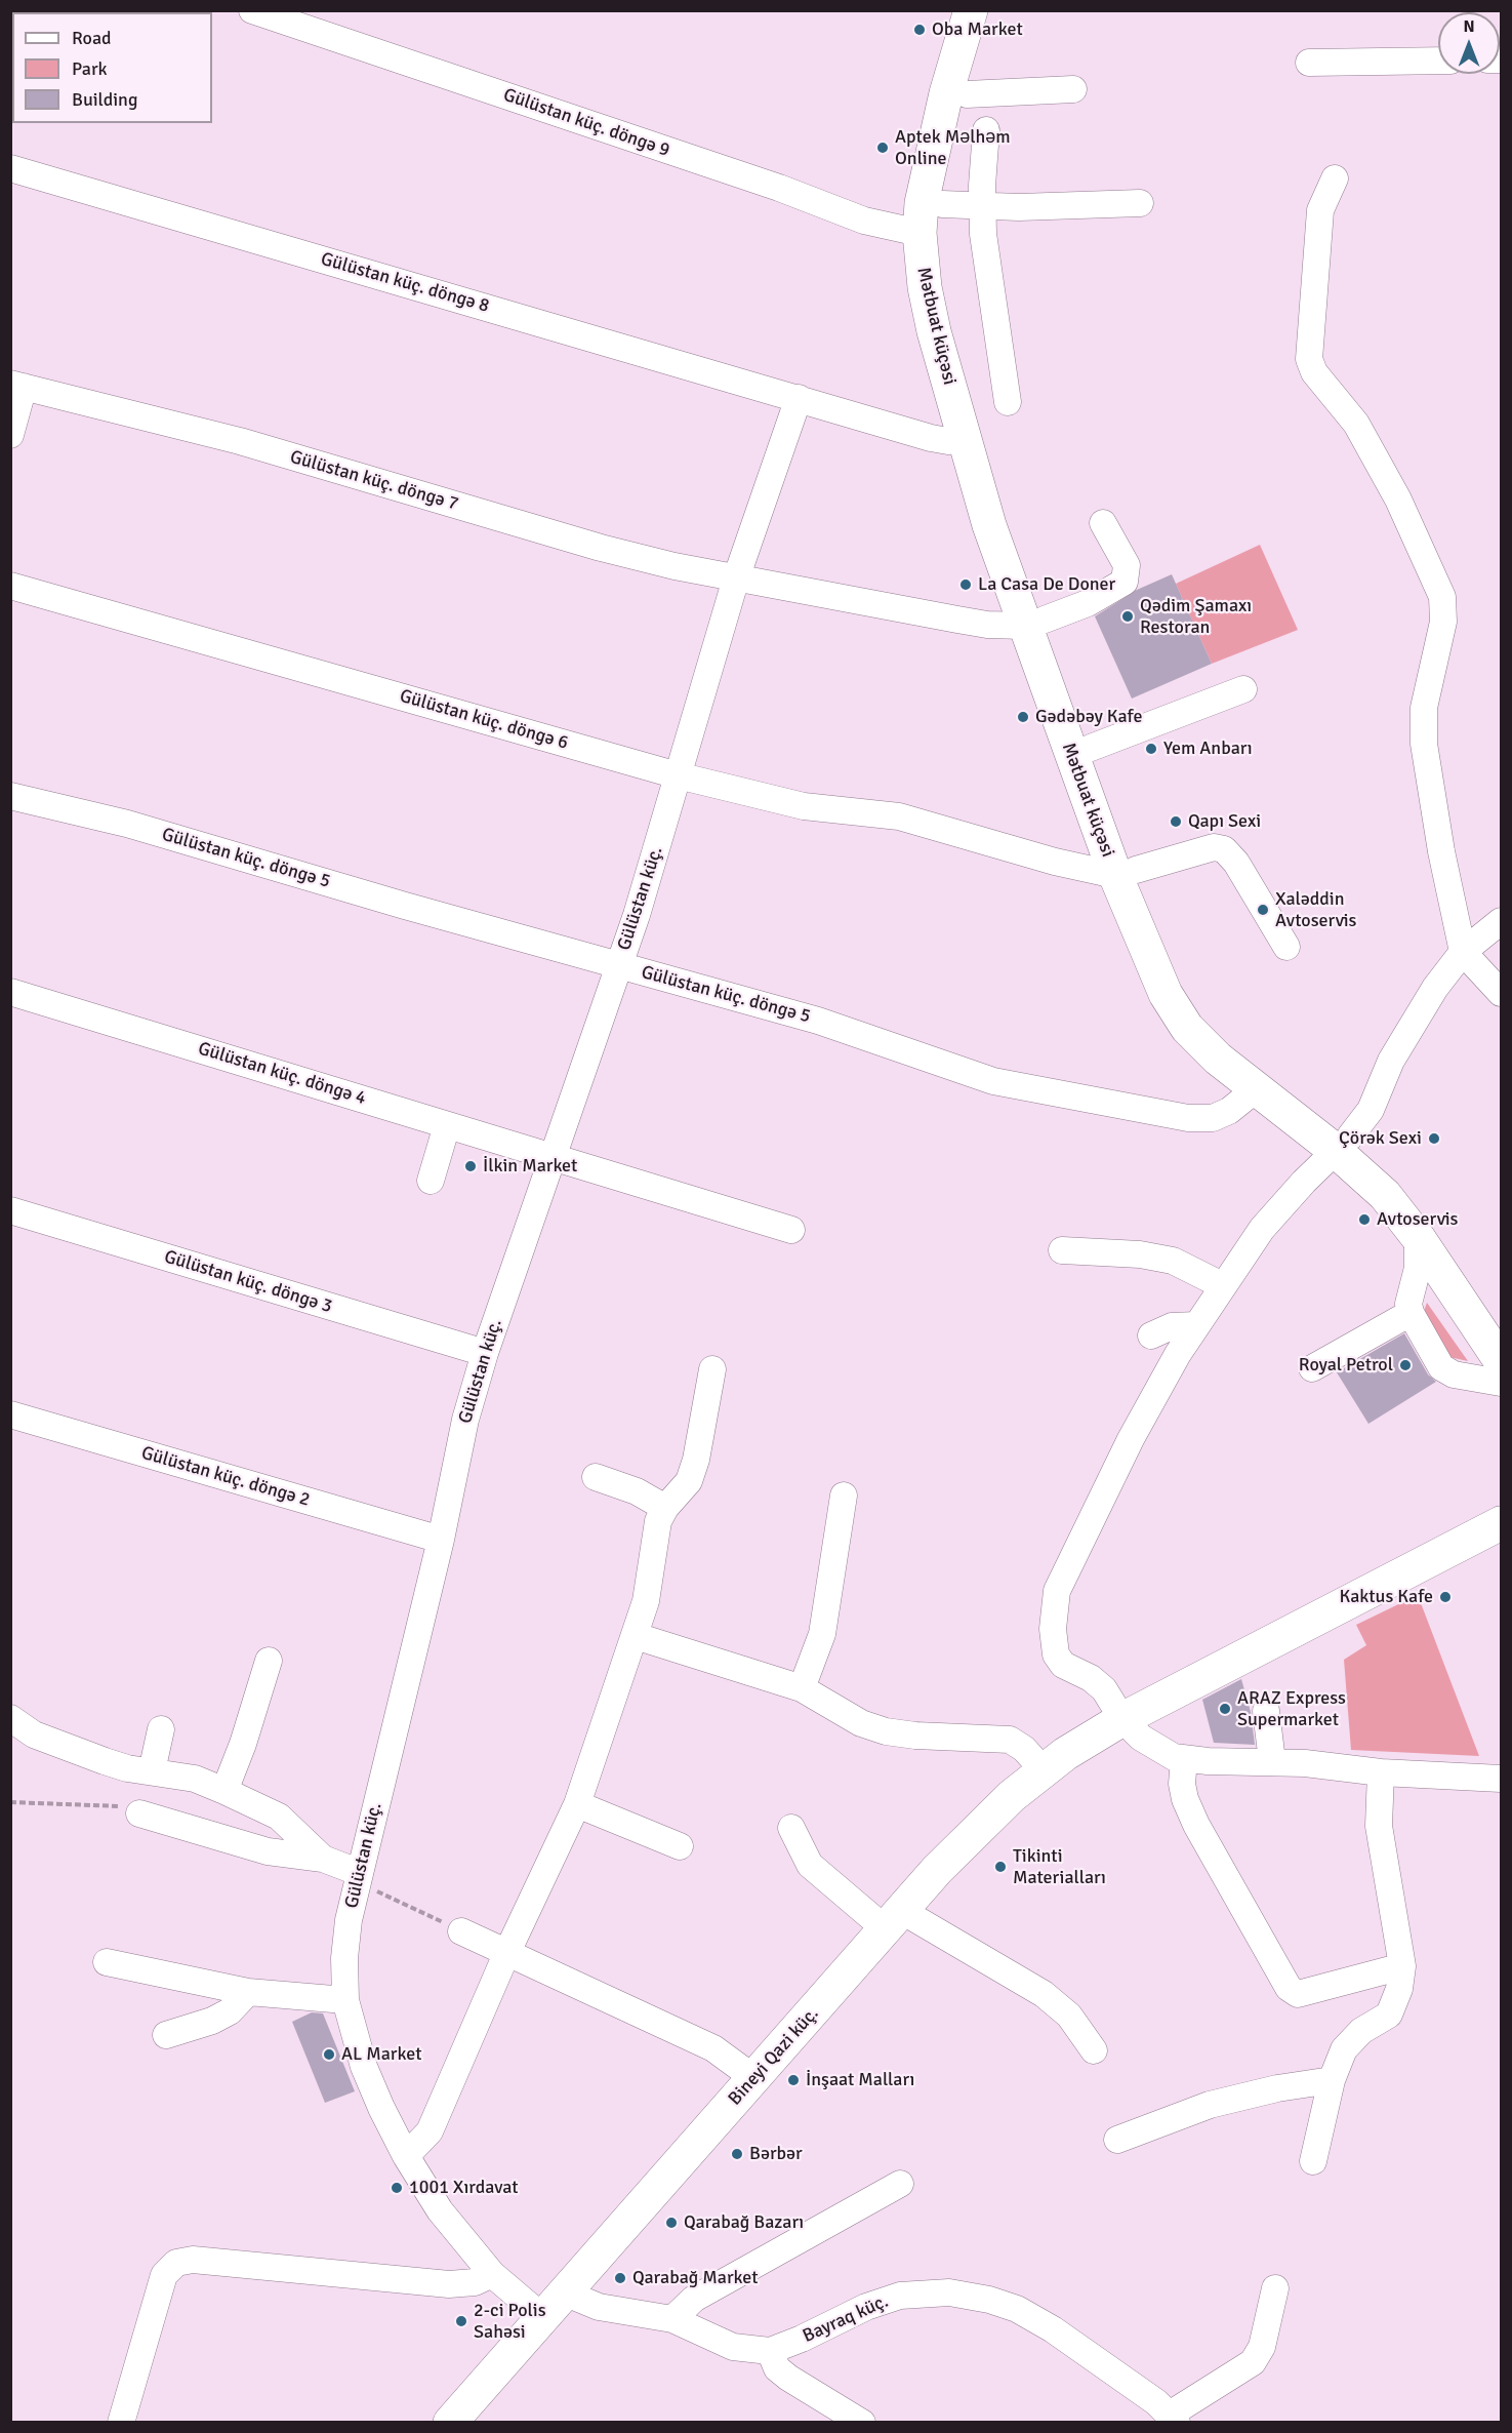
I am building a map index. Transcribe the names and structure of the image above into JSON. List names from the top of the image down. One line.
{"streets":{"main road":["Mətbuat küçəsi","Bineyi Qazi küç."],"street":["Gülüstan küç. döngə 9","Gülüstan küç. döngə 8","Gülüstan küç. döngə 7","Gülüstan küç. döngə 6","Gülüstan küç. döngə 5","Gülüstan küç.","Gülüstan küç. döngə 4","Gülüstan küç. döngə 3","Gülüstan küç. döngə 2","Bayraq küç."]},"crossings":[["Gülüstan küç. döngə 9","Mətbuat küçəsi"],["Gülüstan küç. döngə 8","Mətbuat küçəsi"],["Gülüstan küç. döngə 8","Gülüstan küç."],["Mətbuat küçəsi","Gülüstan küç. döngə 7"],["Mətbuat küçəsi","Gülüstan küç. döngə 6"],["Mətbuat küçəsi","Gülüstan küç. döngə 5"],["Gülüstan küç. döngə 7","Gülüstan küç."],["Gülüstan küç. döngə 6","Gülüstan küç."],["Gülüstan küç. döngə 5","Gülüstan küç."],["Gülüstan küç.","Gülüstan küç. döngə 4"],["Gülüstan küç.","Gülüstan küç. döngə 3"],["Gülüstan küç.","Gülüstan küç. döngə 2"],["Gülüstan küç.","Bineyi Qazi küç."]],"places":["Oba Market","Aptek Mәlhәm Online","La Casa De Doner","Qədim Şamaxı Restoran","Gədəbəy Kafe","Yem Anbarı","Qapı Sexi","Xaləddin Avtoservis","Çörək Sexi","İlkin Market","Avtoservis","Royal Petrol","Kaktus Kafe","ARAZ Express Supermarket","Tikinti Materialları","AL Market","İnşaat Malları","Bərbər","1001 Xırdavat","Qarabağ Bazarı","Qarabağ Market","2-ci Polis Sahəsi"],"legend":["Road","Park","Building"],"north":"top"}
